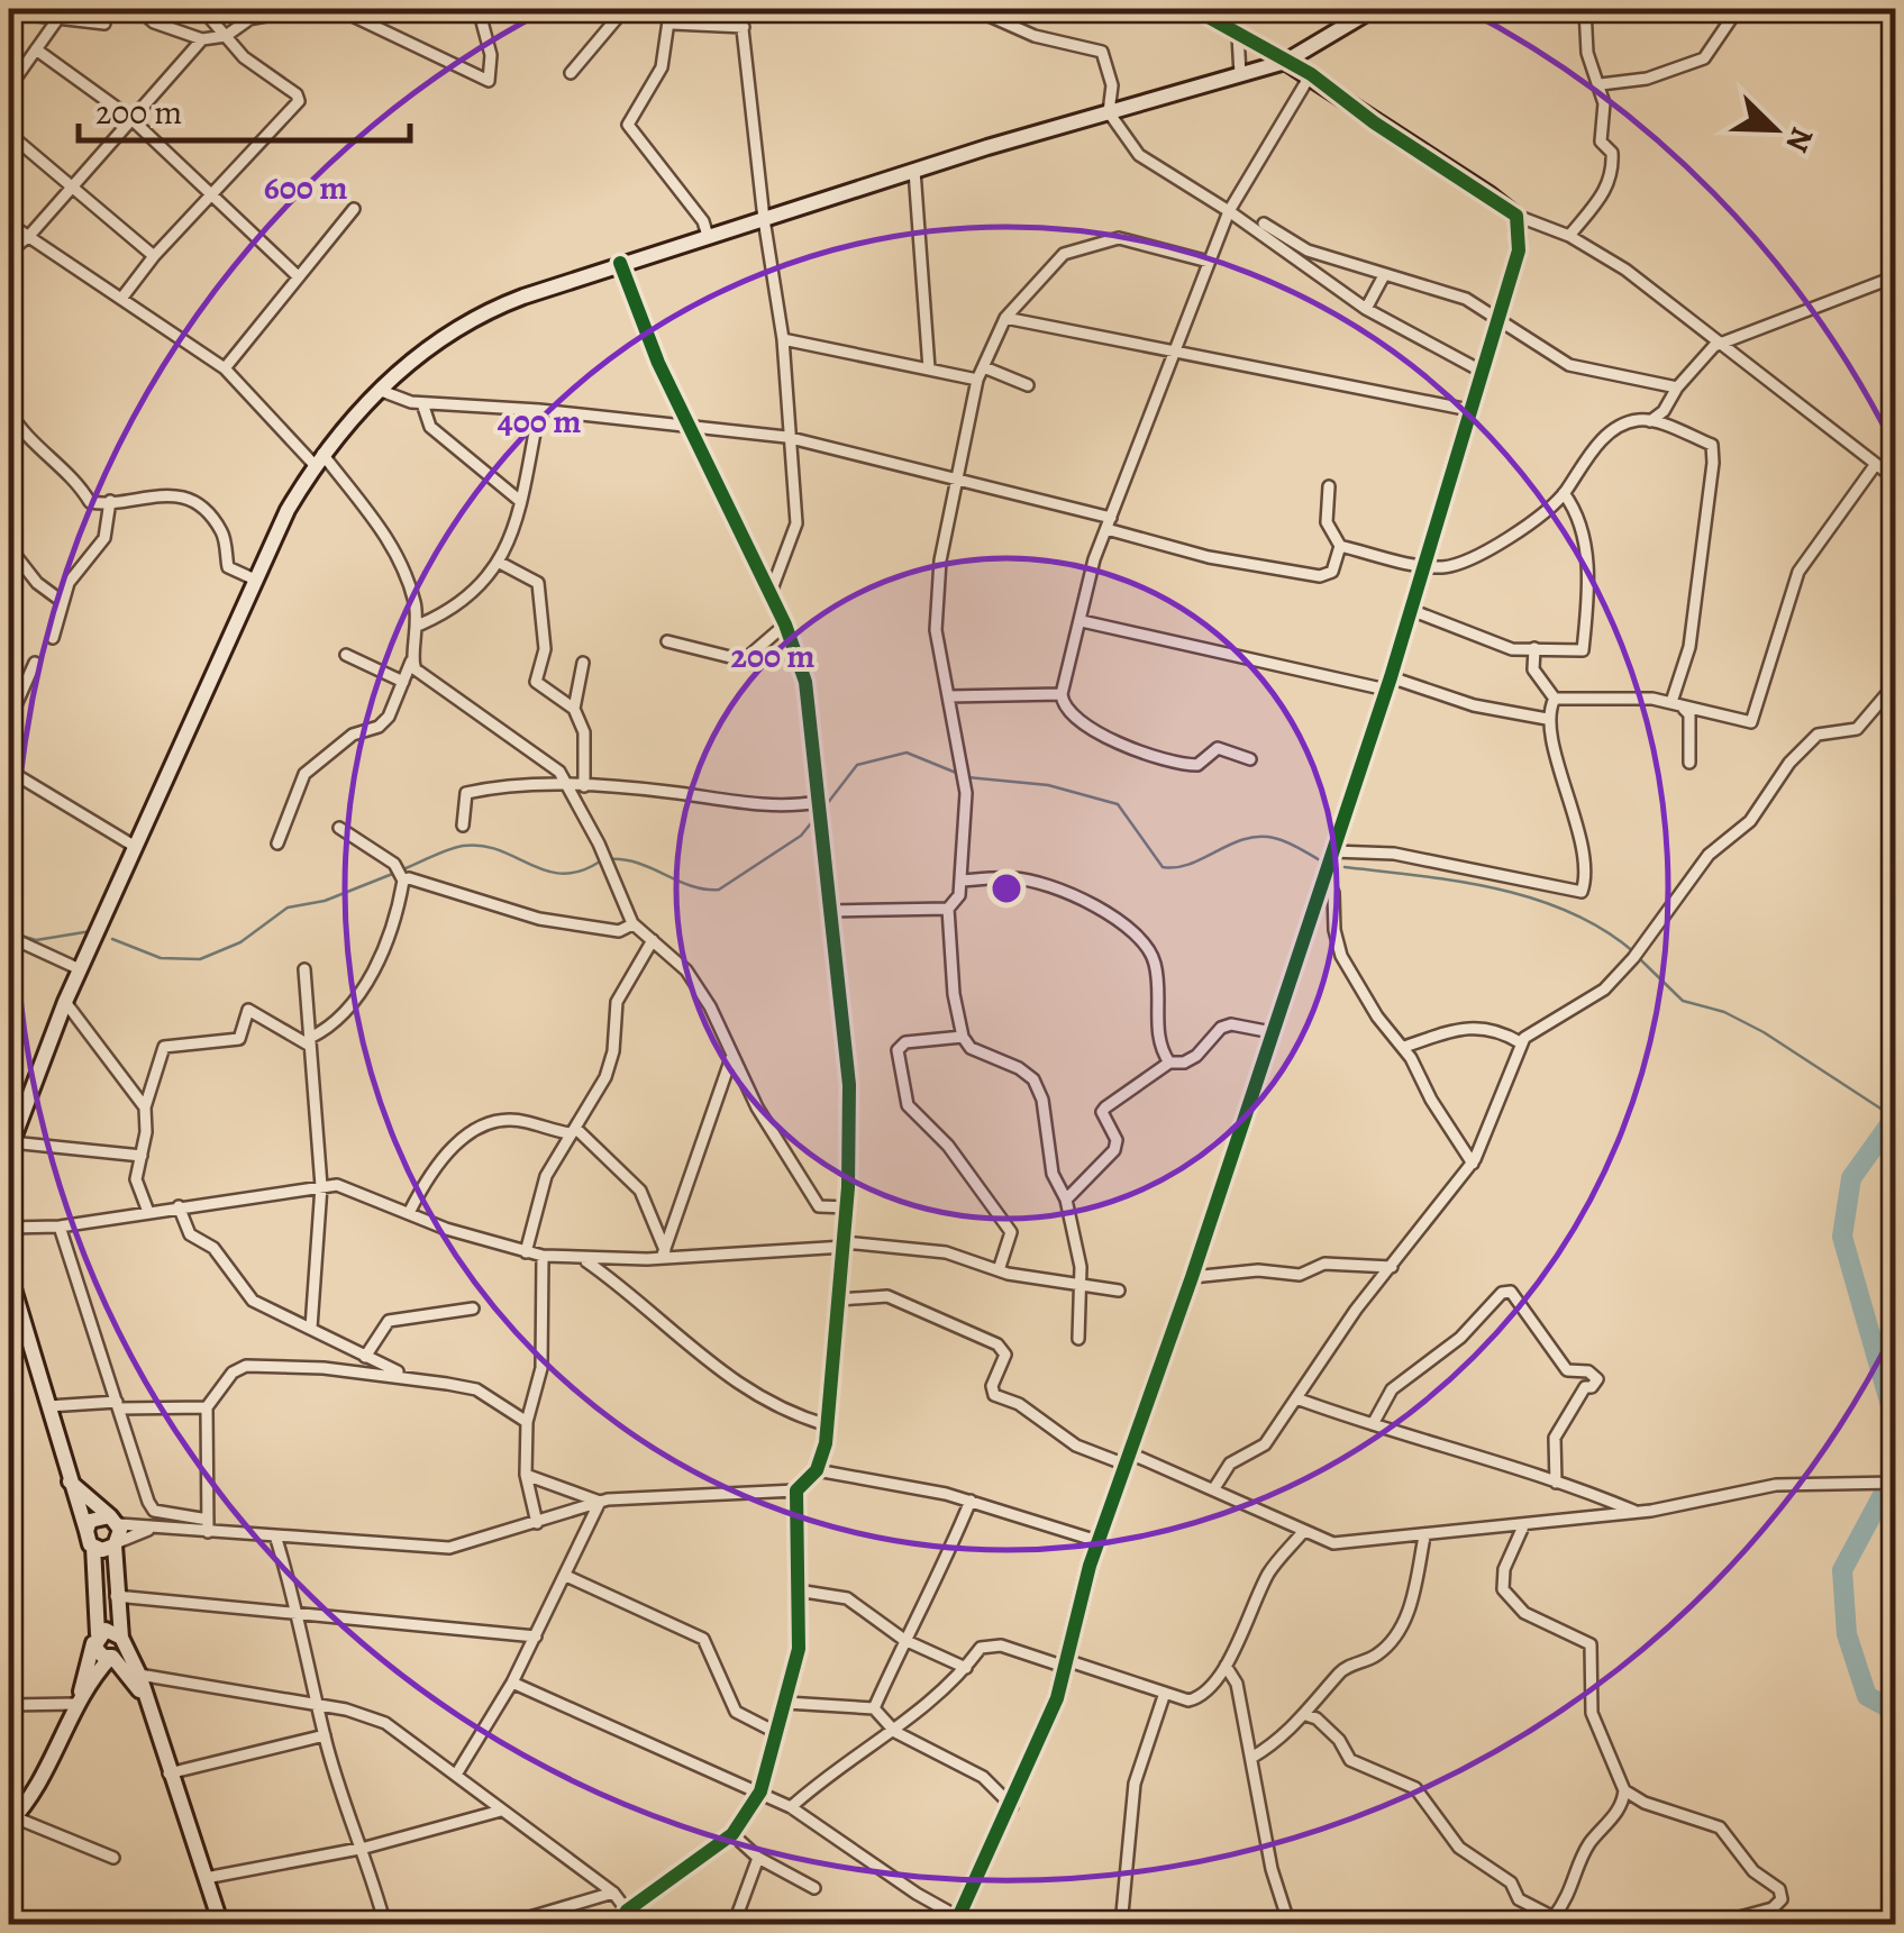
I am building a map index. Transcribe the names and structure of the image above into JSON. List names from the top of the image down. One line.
{"scale_bar":"200 m","north":"bottom right","rings":["600 m","400 m","200 m"]}
